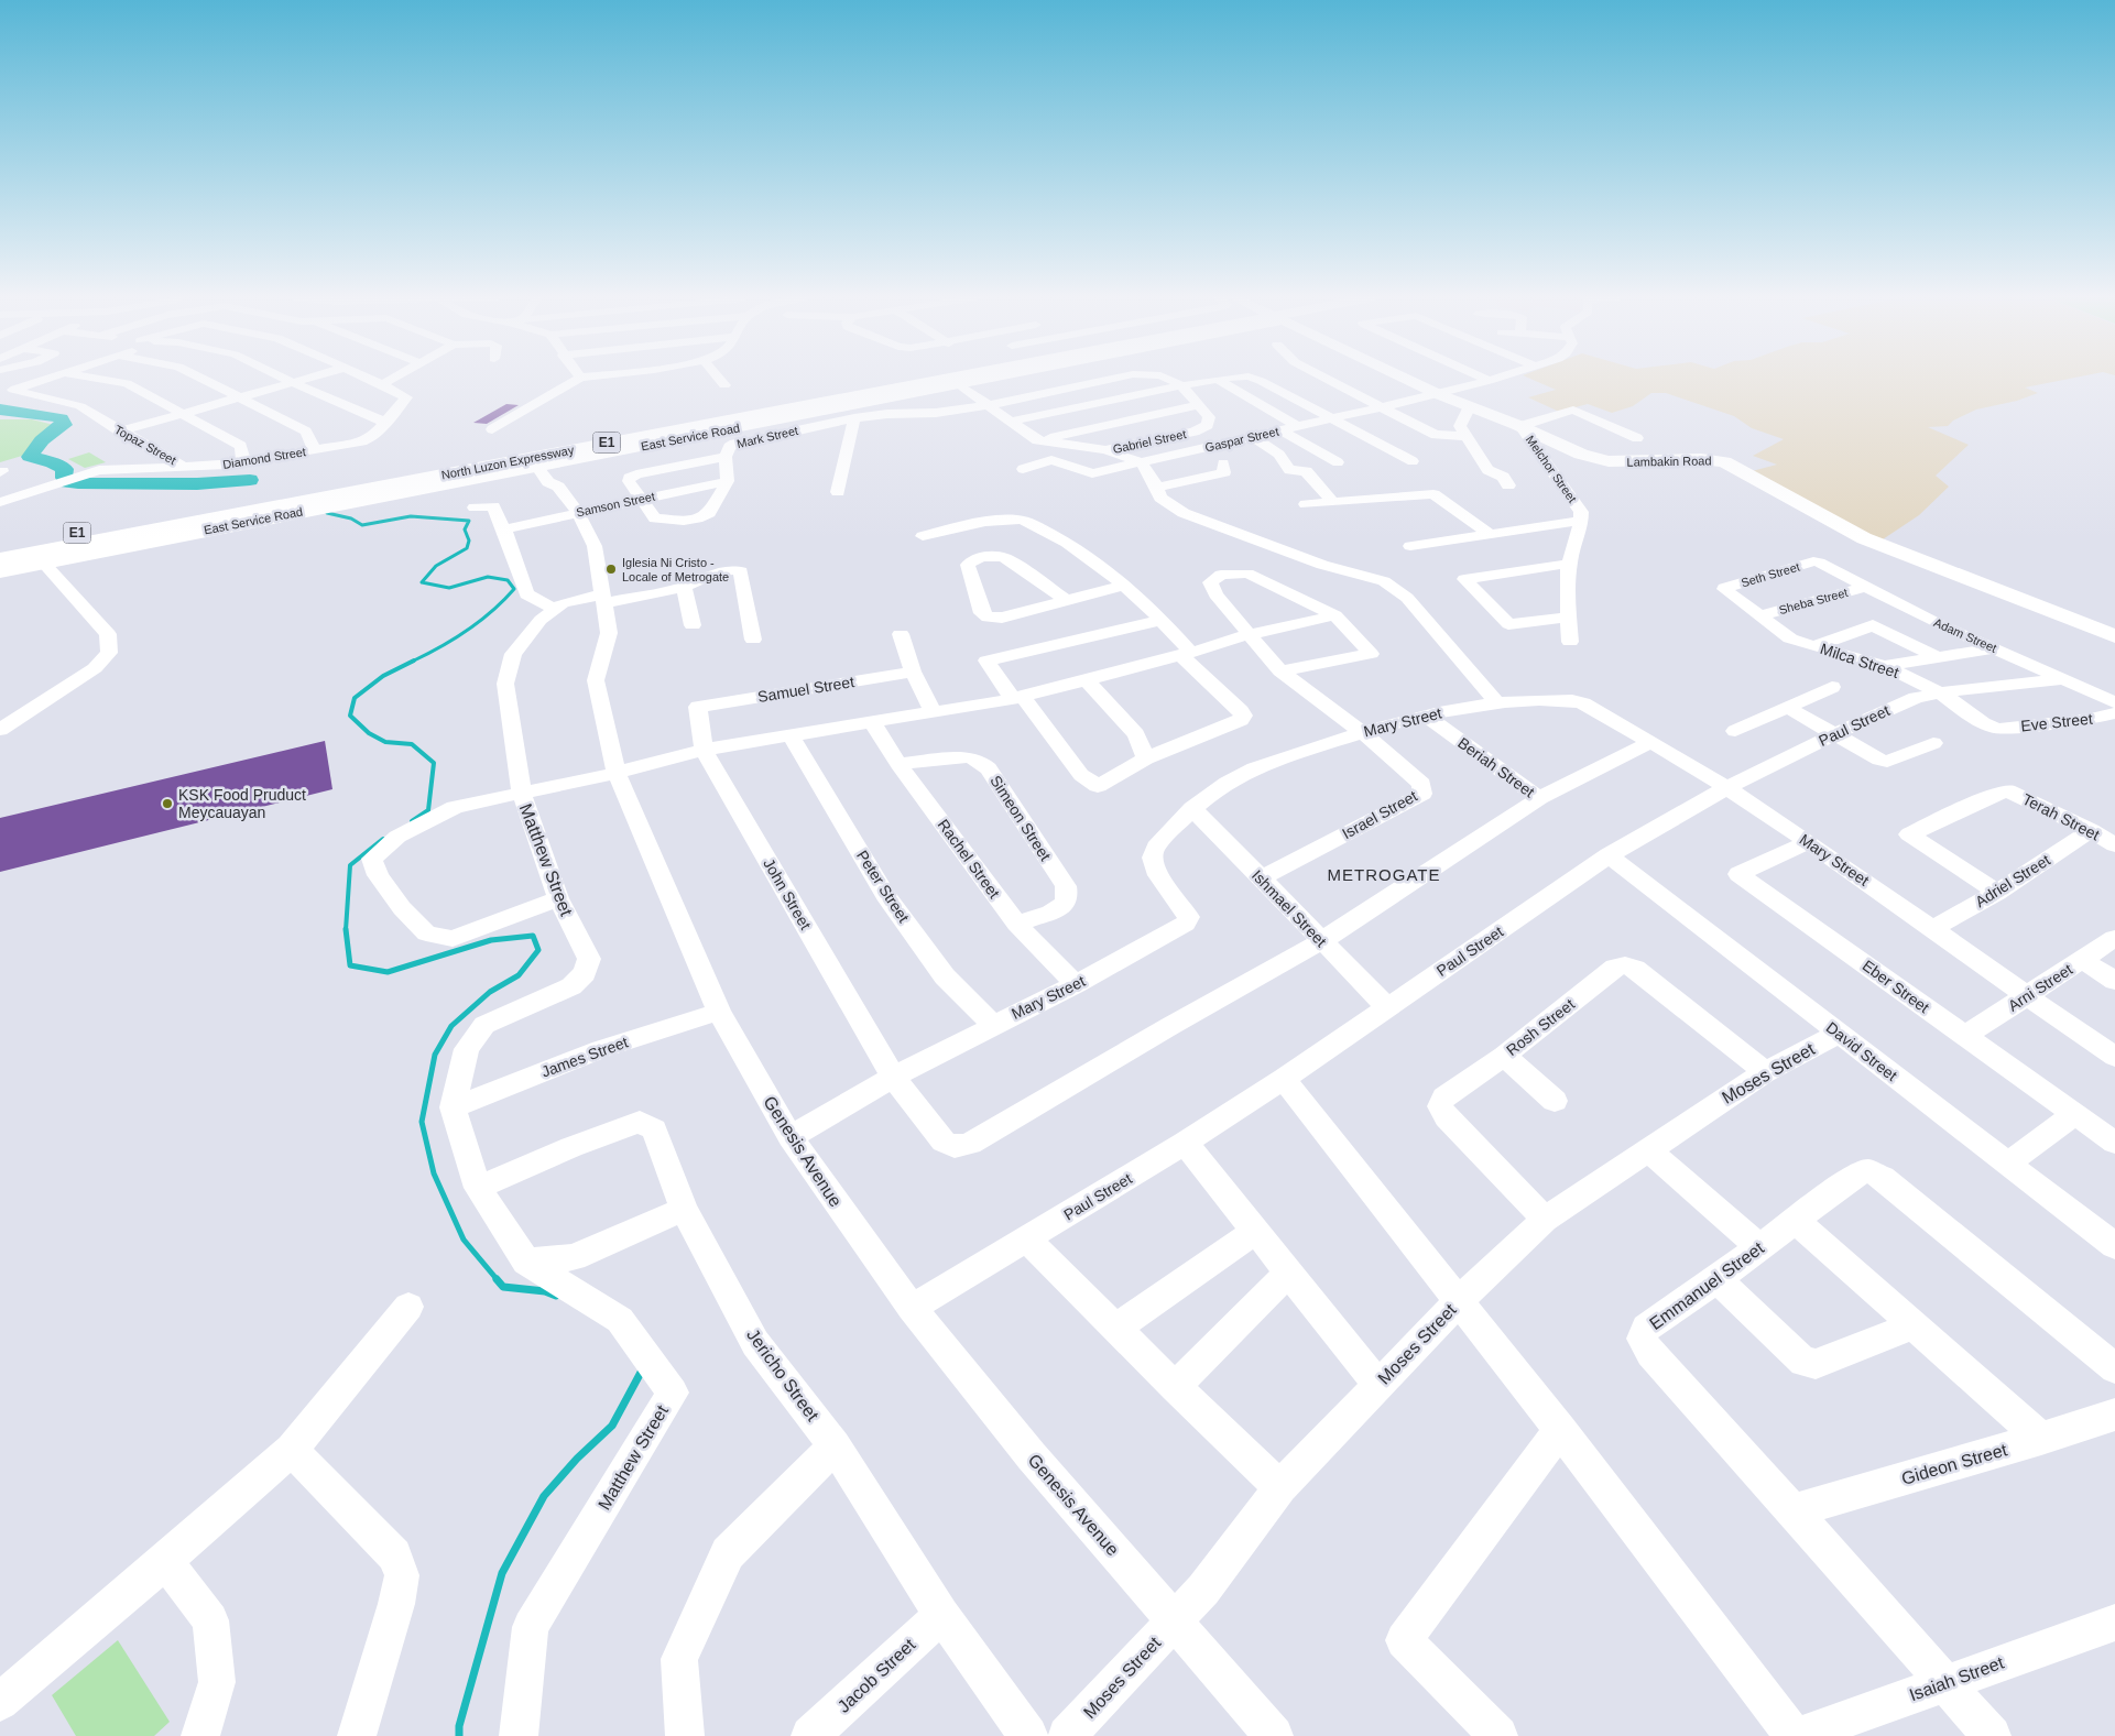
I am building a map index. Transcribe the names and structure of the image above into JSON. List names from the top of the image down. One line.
{"streets":{"highway":["E1","North Luzon Expressway"],"main road":["East Service Road","Lambakin Road"],"street":["Mark Street","Gaspar Street","Gabriel Street","Topaz Street","Diamond Street","Melchor Street","Samson Street","Seth Street","Sheba Street","Adam Street","Milca Street","Samuel Street","Mary Street","Eve Street","Paul Street","Beriah Street","Israel Street","Terah Street","Simeon Street","Rachel Street","Matthew Street","Adriel Street","Peter Street","John Street","Ishmael Street","Eber Street","Arni Street","Rosh Street","David Street","James Street","Moses Street","Genesis Avenue","Emmanuel Street","Jericho Street","Gideon Street","Jacob Street","Isaiah Street"]},"crossings":[["East Service Road","Genesis Avenue"],["Mark Street","Gabriel Street"],["Mark Street","Samson Street"],["Gaspar Street","Lambakin Road"],["Topaz Street","Diamond Street"],["Lambakin Road","Melchor Street"],["Samson Street","Genesis Avenue"],["Seth Street","Adam Street"],["Seth Street","Milca Street"],["Sheba Street","Adam Street"],["Sheba Street","Milca Street"],["Adam Street","Paul Street"],["Milca Street","Eve Street"],["Milca Street","Paul Street"],["Samuel Street","John Street"],["Mary Street","Paul Street"],["Mary Street","Beriah Street"],["Mary Street","Israel Street"],["Mary Street","Rachel Street"],["Mary Street","Adriel Street"],["Mary Street","Peter Street"],["Mary Street","John Street"],["Mary Street","Ishmael Street"],["Mary Street","Eber Street"],["Mary Street","Arni Street"],["Mary Street","Genesis Avenue"],["Paul Street","Ishmael Street"],["Paul Street","David Street"],["Paul Street","Genesis Avenue"],["Beriah Street","John Street"],["Israel Street","Ishmael Street"],["Terah Street","Adriel Street"],["Simeon Street","Rachel Street"],["Matthew Street","James Street"],["Matthew Street","Genesis Avenue"],["Matthew Street","Jericho Street"],["John Street","Ishmael Street"],["Eber Street","Arni Street"],["Rosh Street","Moses Street"],["David Street","Moses Street"],["James Street","Genesis Avenue"],["Moses Street","Genesis Avenue"],["Emmanuel Street","Gideon Street"],["Emmanuel Street","Isaiah Street"],["Jericho Street","Jacob Street"]],"districts":["METROGATE"],"places":["Iglesia Ni Cristo - Locale of Metrogate","KSK Food Pruduct Meycauayan"]}
